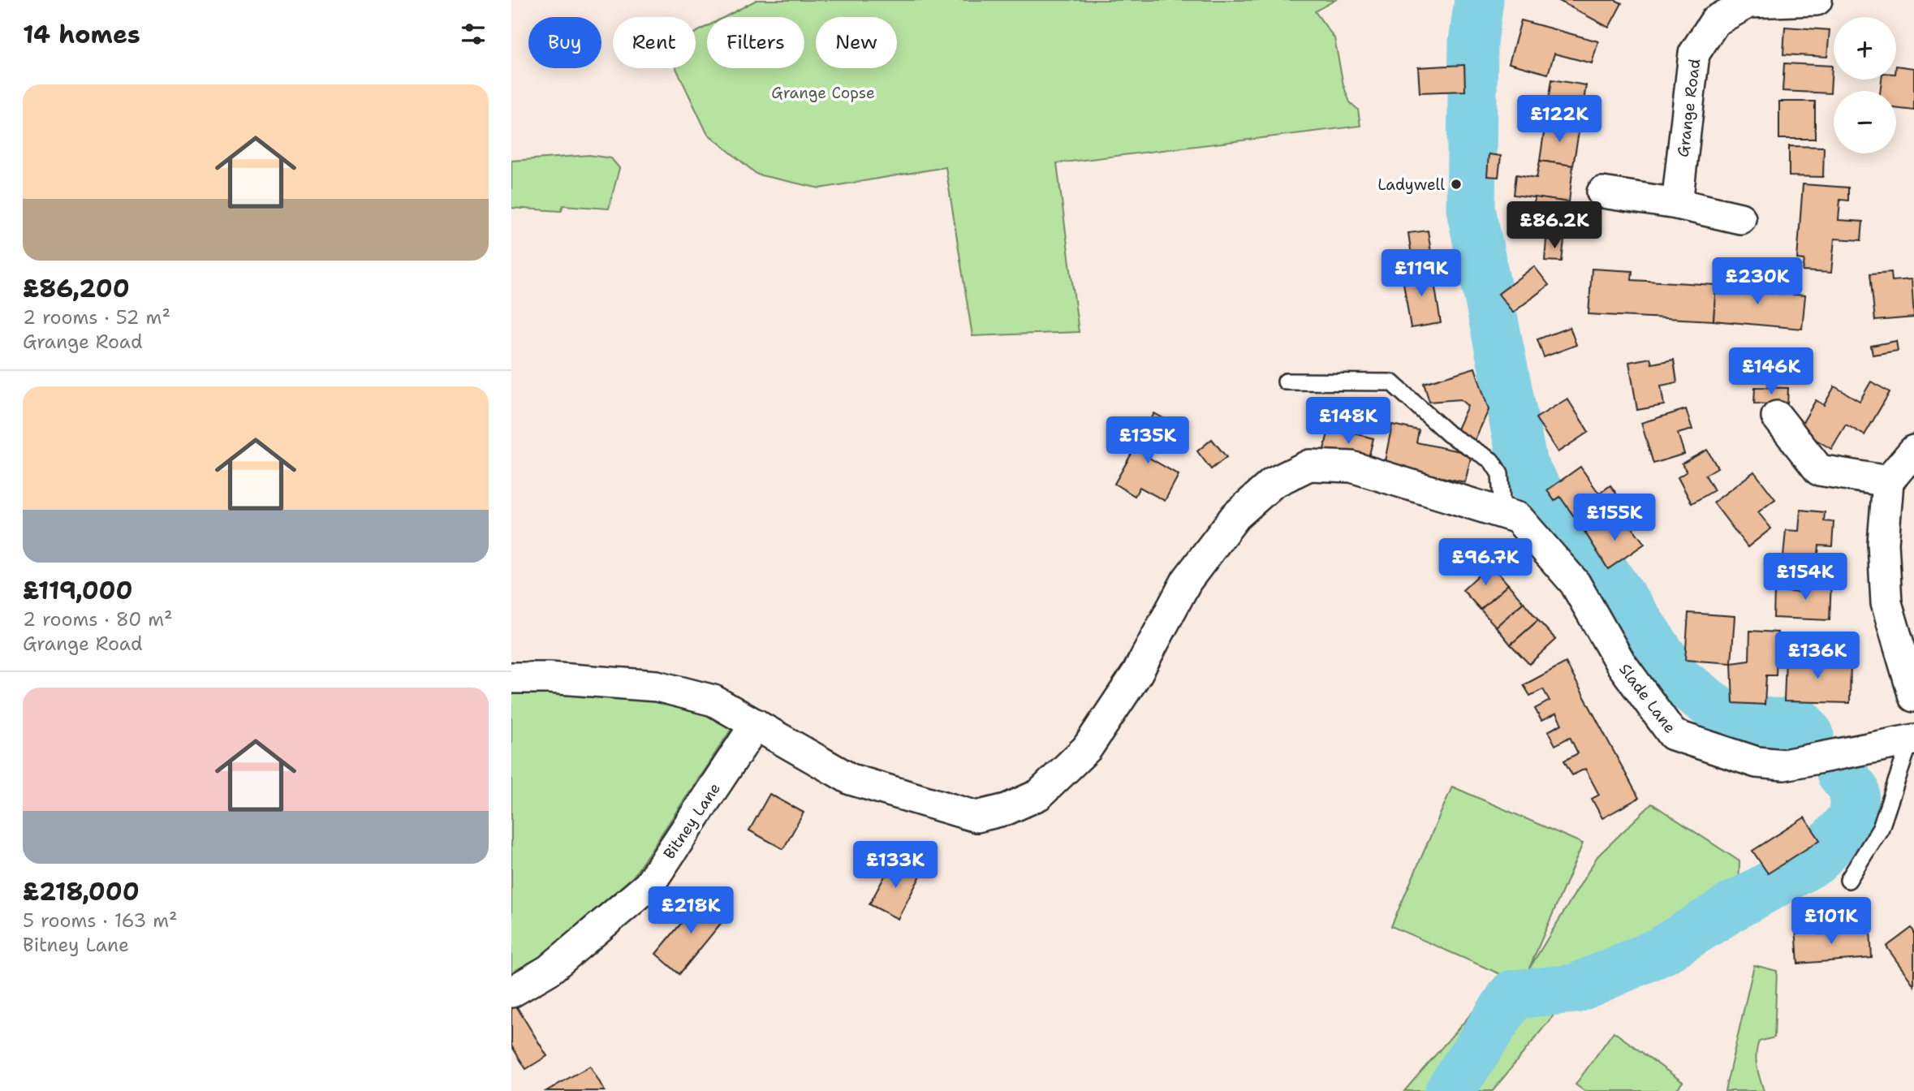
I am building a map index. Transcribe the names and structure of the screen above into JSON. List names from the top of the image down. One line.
{"streets":{"street":["Grange Road","Slade Lane","Bitney Lane"]},"parks":["Grange Copse"],"places":["Ladywell"],"page":{"heading":"14 homes","map_buttons":["+","−"],"chip":["Buy","Rent","Filters","New"],"list":[{"name":"£86,200","note":"2 rooms · 52 m² · Grange Road"},{"name":"£119,000","note":"2 rooms · 80 m² · Grange Road"},{"name":"£218,000","note":"5 rooms · 163 m² · Bitney Lane"}],"price":["£122K","£86.2K","£119K","£230K","£146K","£148K","£135K","£155K","£96.7K","£154K","£136K","£133K","£218K","£101K"]}}
